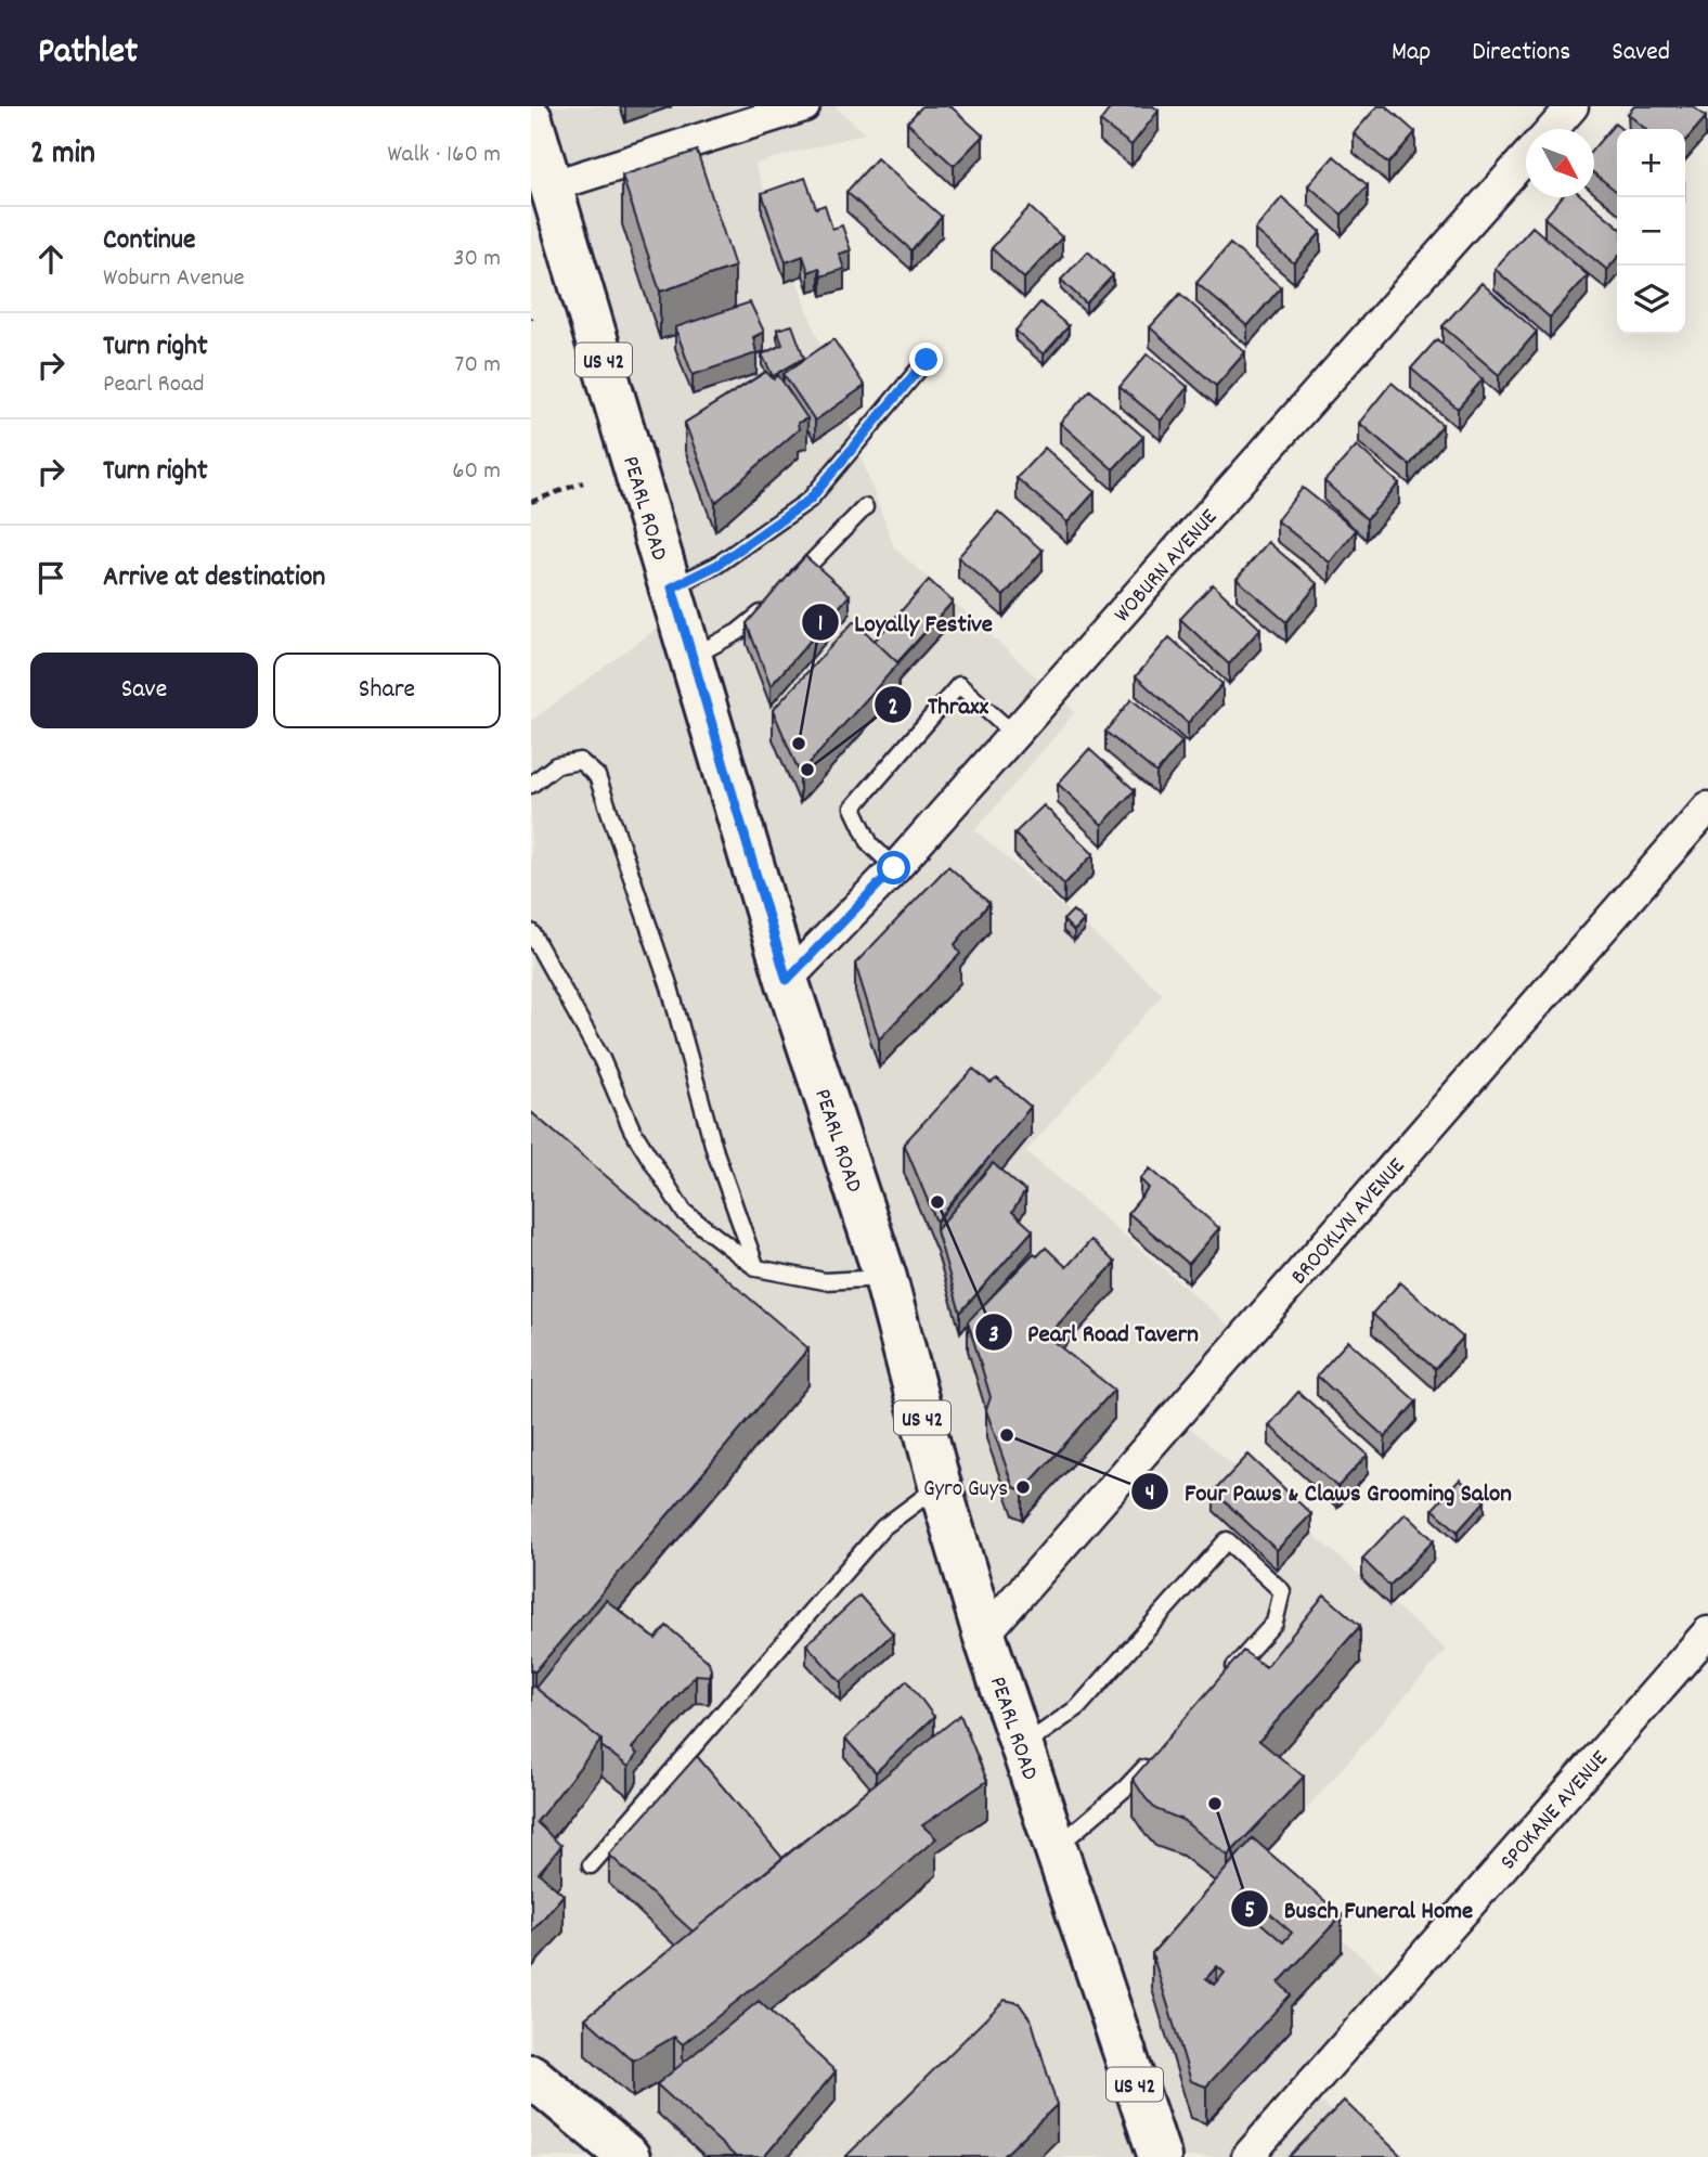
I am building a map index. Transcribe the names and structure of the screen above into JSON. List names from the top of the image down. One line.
{"streets":{"main road":["US 42","PEARL ROAD"],"street":["WOBURN AVENUE","BROOKLYN AVENUE","SPOKANE AVENUE"]},"crossings":[["PEARL ROAD","WOBURN AVENUE"],["PEARL ROAD","BROOKLYN AVENUE"]],"places":["Loyally Festive","Thraxx","Pearl Road Tavern","Four Paws & Claws Grooming Salon","Gyro Guys","Busch Funeral Home"],"north":"bottom right","page":{"header":"Pathlet","nav":["Map","Directions","Saved"],"heading":["2 min","Walk · 160 m"],"map_buttons":["+","−"],"list":[["Continue","Woburn Avenue","30 m"],["Turn right","Pearl Road","70 m"],["Turn right","60 m"],"Arrive at destination"],"buttons":["Save","Share"]}}
